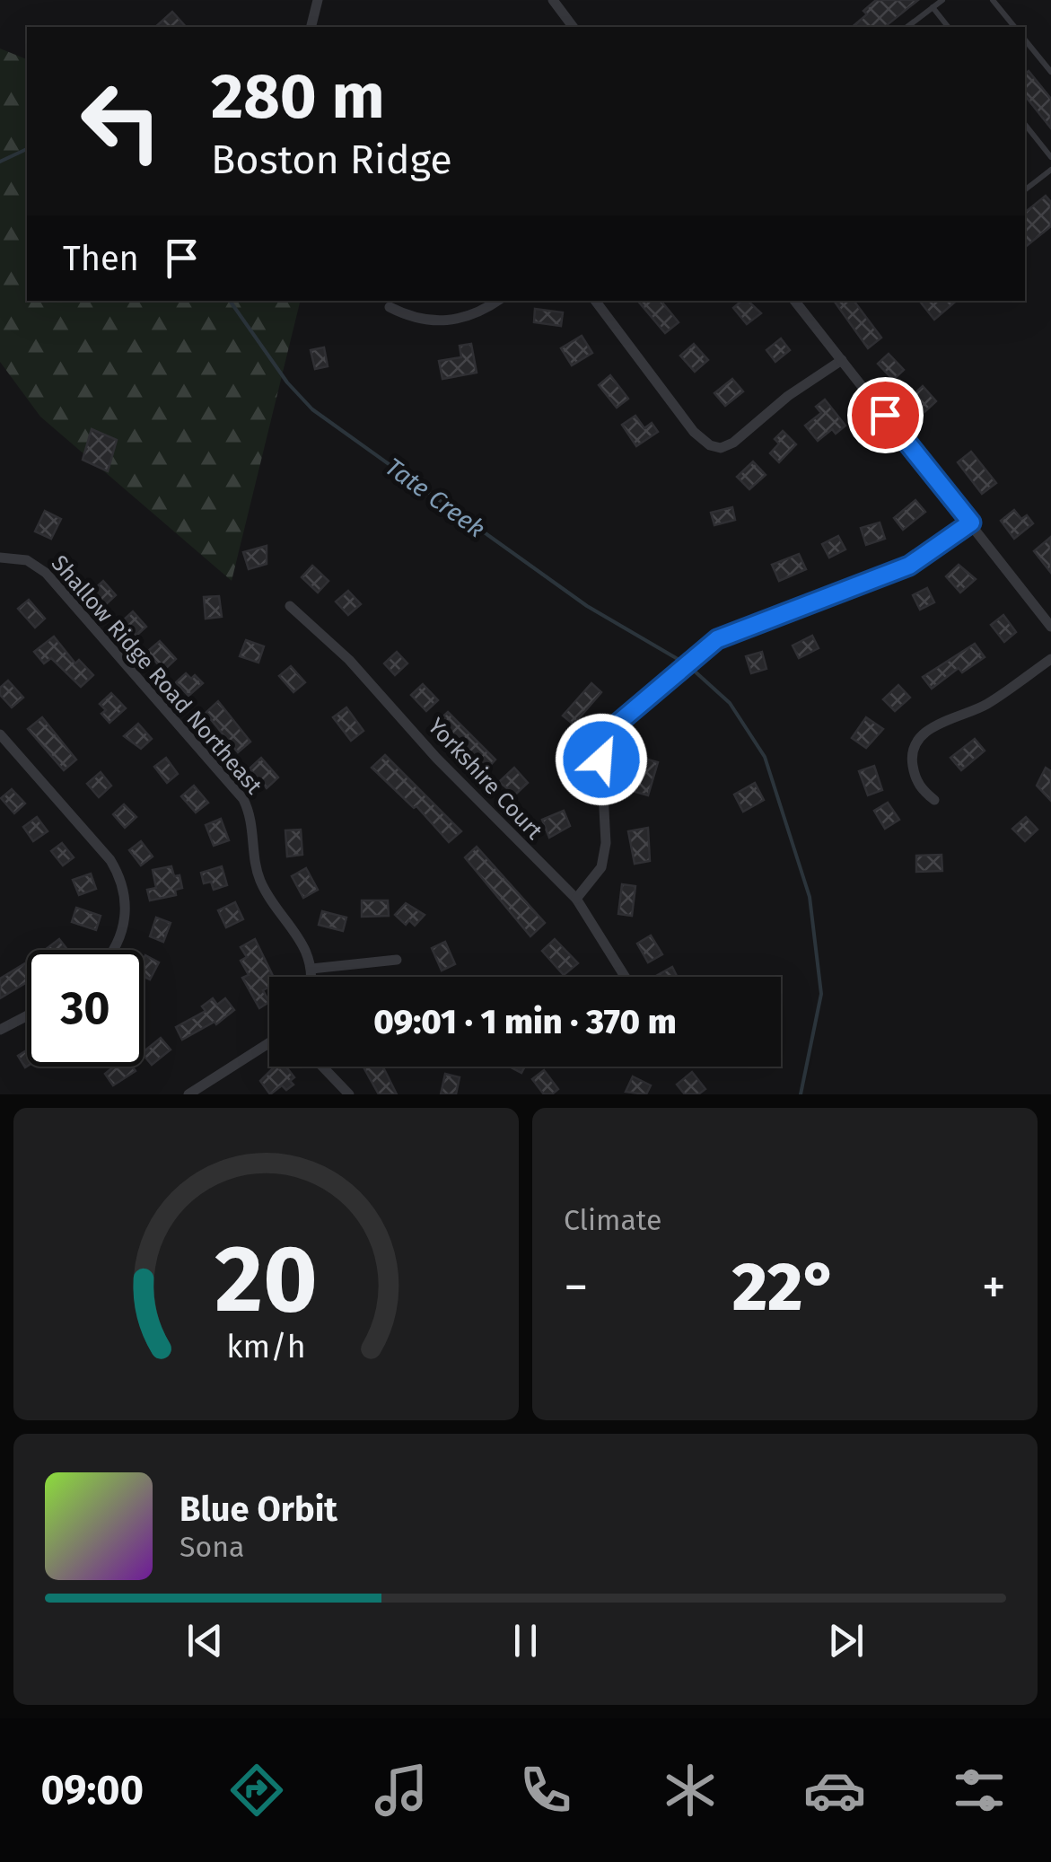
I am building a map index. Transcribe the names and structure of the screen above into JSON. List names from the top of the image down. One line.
{"streets":{"street":["Shallow Ridge Road Northeast","Yorkshire Court"]},"water":["Tate Creek"],"page":{"turn":["280 m","Boston Ridge"],"then":"Then","limit":"30","trip":"09:01 · 1 min · 370 m","tile":"Climate","heat":["−","22°","+"],"song":["Blue Orbit","Sona"],"tabs":"09:00","gauge":["20","km/h"]}}
